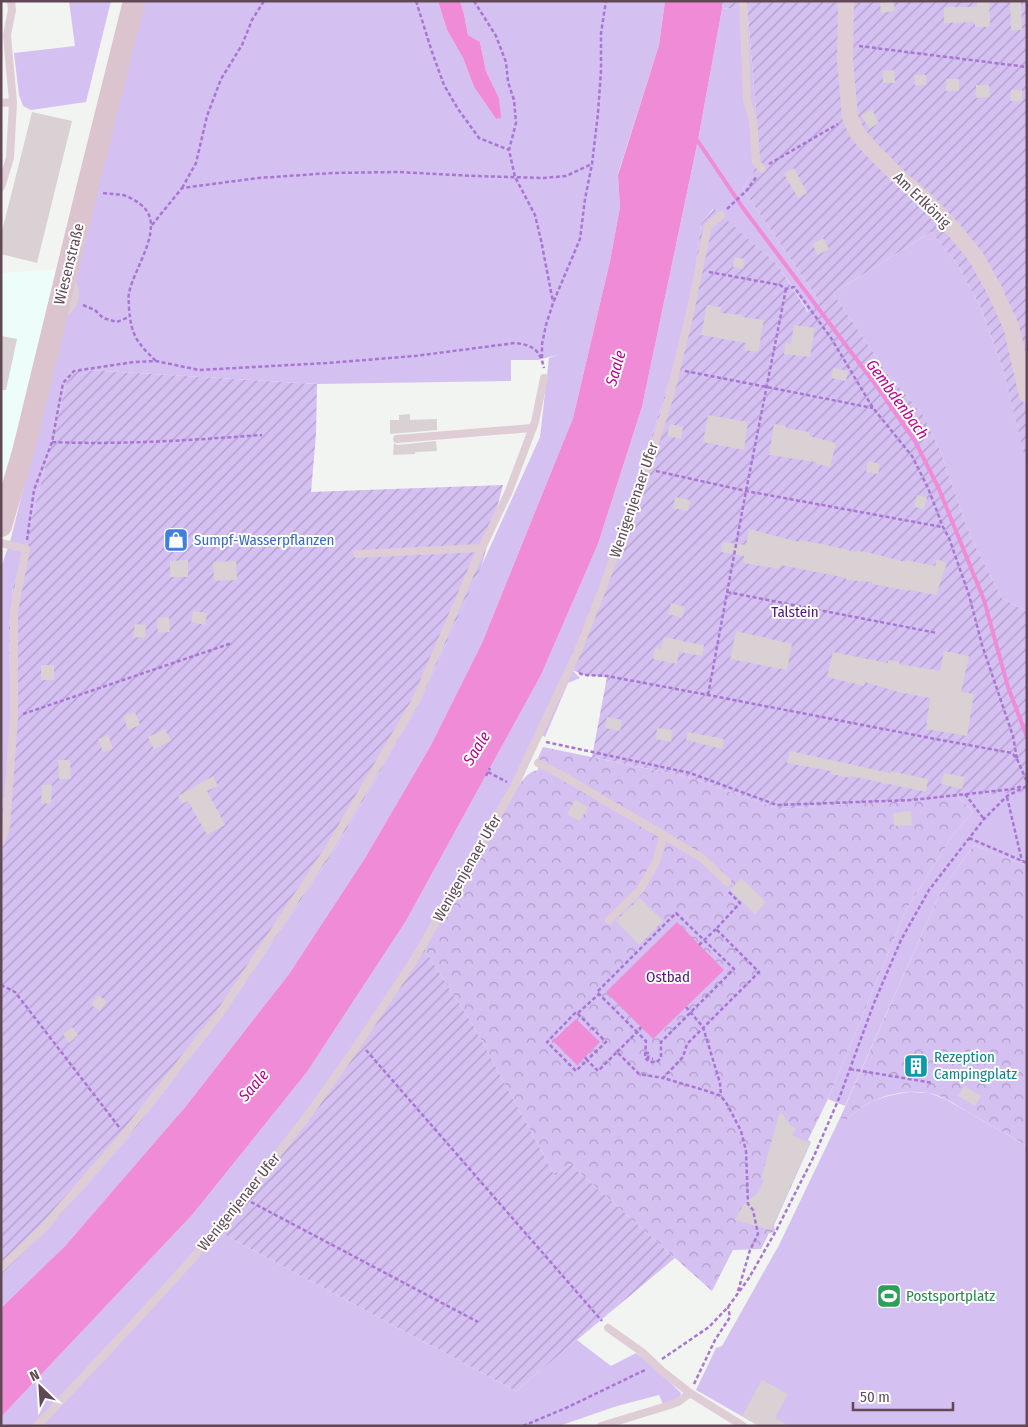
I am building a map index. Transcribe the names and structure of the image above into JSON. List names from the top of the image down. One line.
{"streets":{"street":["Am Erlkönig","Wiesenstraße"],"lane":["Wenigenjenaer Ufer"]},"water":["Saale","Gembdenbach"],"parks":["Talstein","Ostbad"],"places":{"shop":["Sumpf-Wasserpflanzen"],"building":["Rezeption Campingplatz"],"sports":["Postsportplatz"]},"scale_bar":"50 m","north":"top left"}
